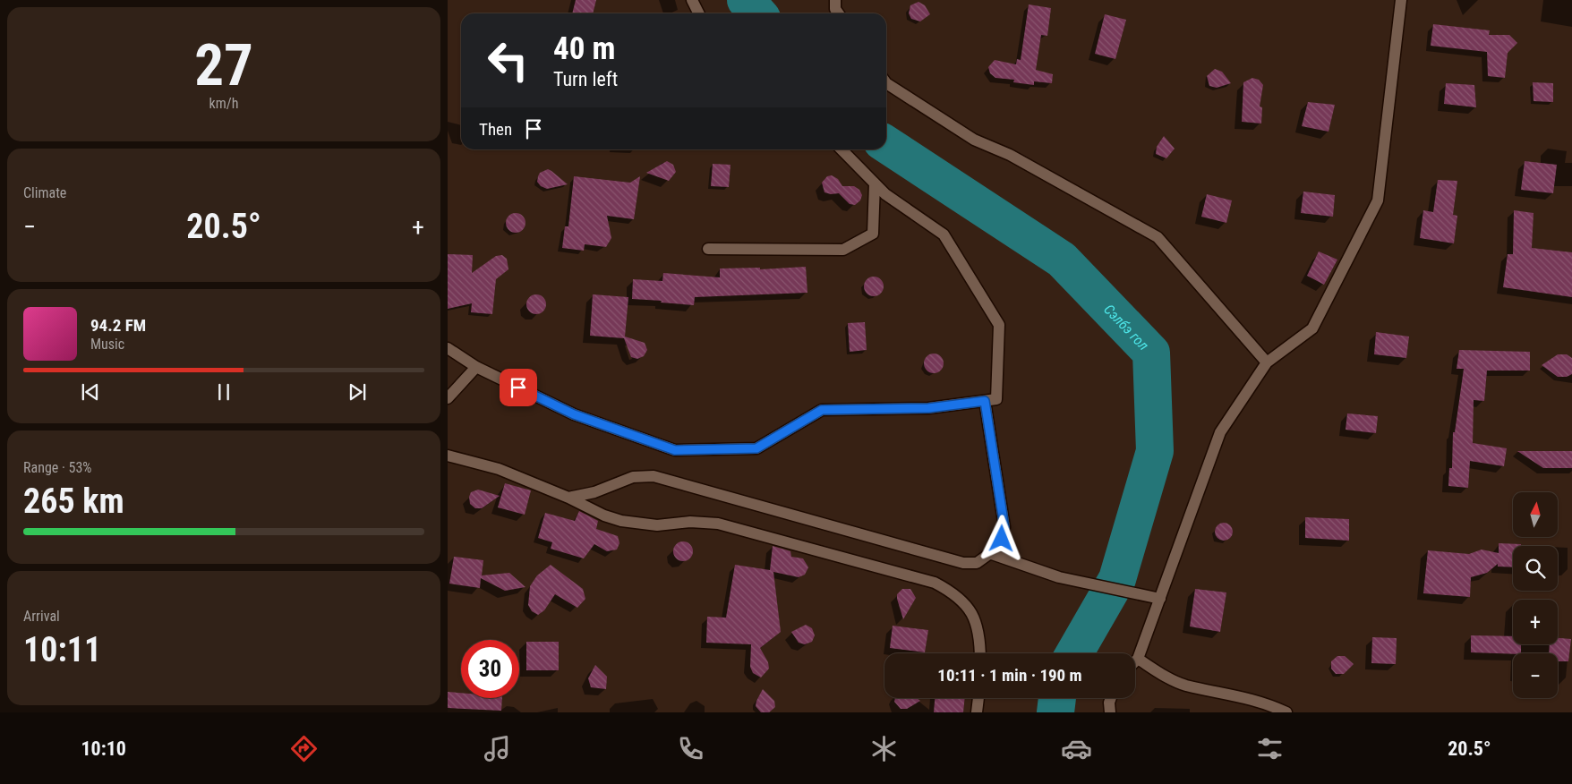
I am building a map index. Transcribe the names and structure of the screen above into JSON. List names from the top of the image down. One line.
{"water":["Сэлбэ гол"],"north":"top","page":{"tile":[["27","km/h"],"Climate",["Range · 53%","265 km"],["Arrival","10:11"]],"turn":["40 m","Turn left"],"then":"Then","heat":["−","20.5°","+"],"song":["94.2 FM","Music"],"map_buttons":["+","−"],"limit":"30","trip":"10:11 · 1 min · 190 m","tabs":["10:10","20.5°"]}}
